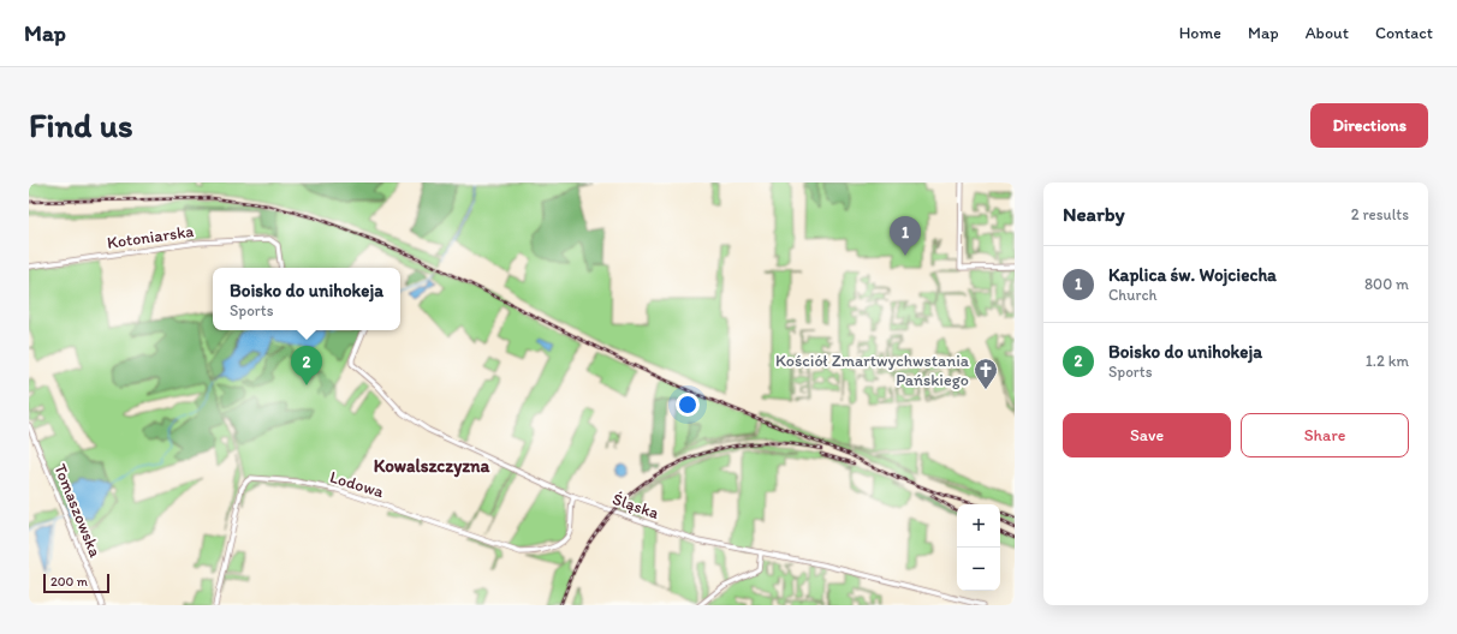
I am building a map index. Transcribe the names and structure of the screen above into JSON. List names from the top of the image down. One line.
{"streets":{"street":["Kotoniarska","Lodowa","Śląska","Tomaszowska"]},"crossings":[["Lodowa","Śląska"]],"districts":["Kowalszczyzna"],"places":{"church":["Kościół Zmartwychwstania Pańskiego"]},"scale_bar":"200 m","page":{"header":"Map","nav":["Home","Map","About","Contact"],"buttons":["Directions",["Save","Share"]],"title":"Find us","heading":["Nearby","2 results"],"pins":["1","2"],"list":[{"mark":"1","name":"Kaplica św. Wojciecha","note":"Church","value":"800 m"},{"mark":"2","name":"Boisko do unihokeja","note":"Sports","value":"1.2 km"}],"popup":["Boisko do unihokeja","Sports"],"map_buttons":["+","−"],"scale":"200 m"}}
